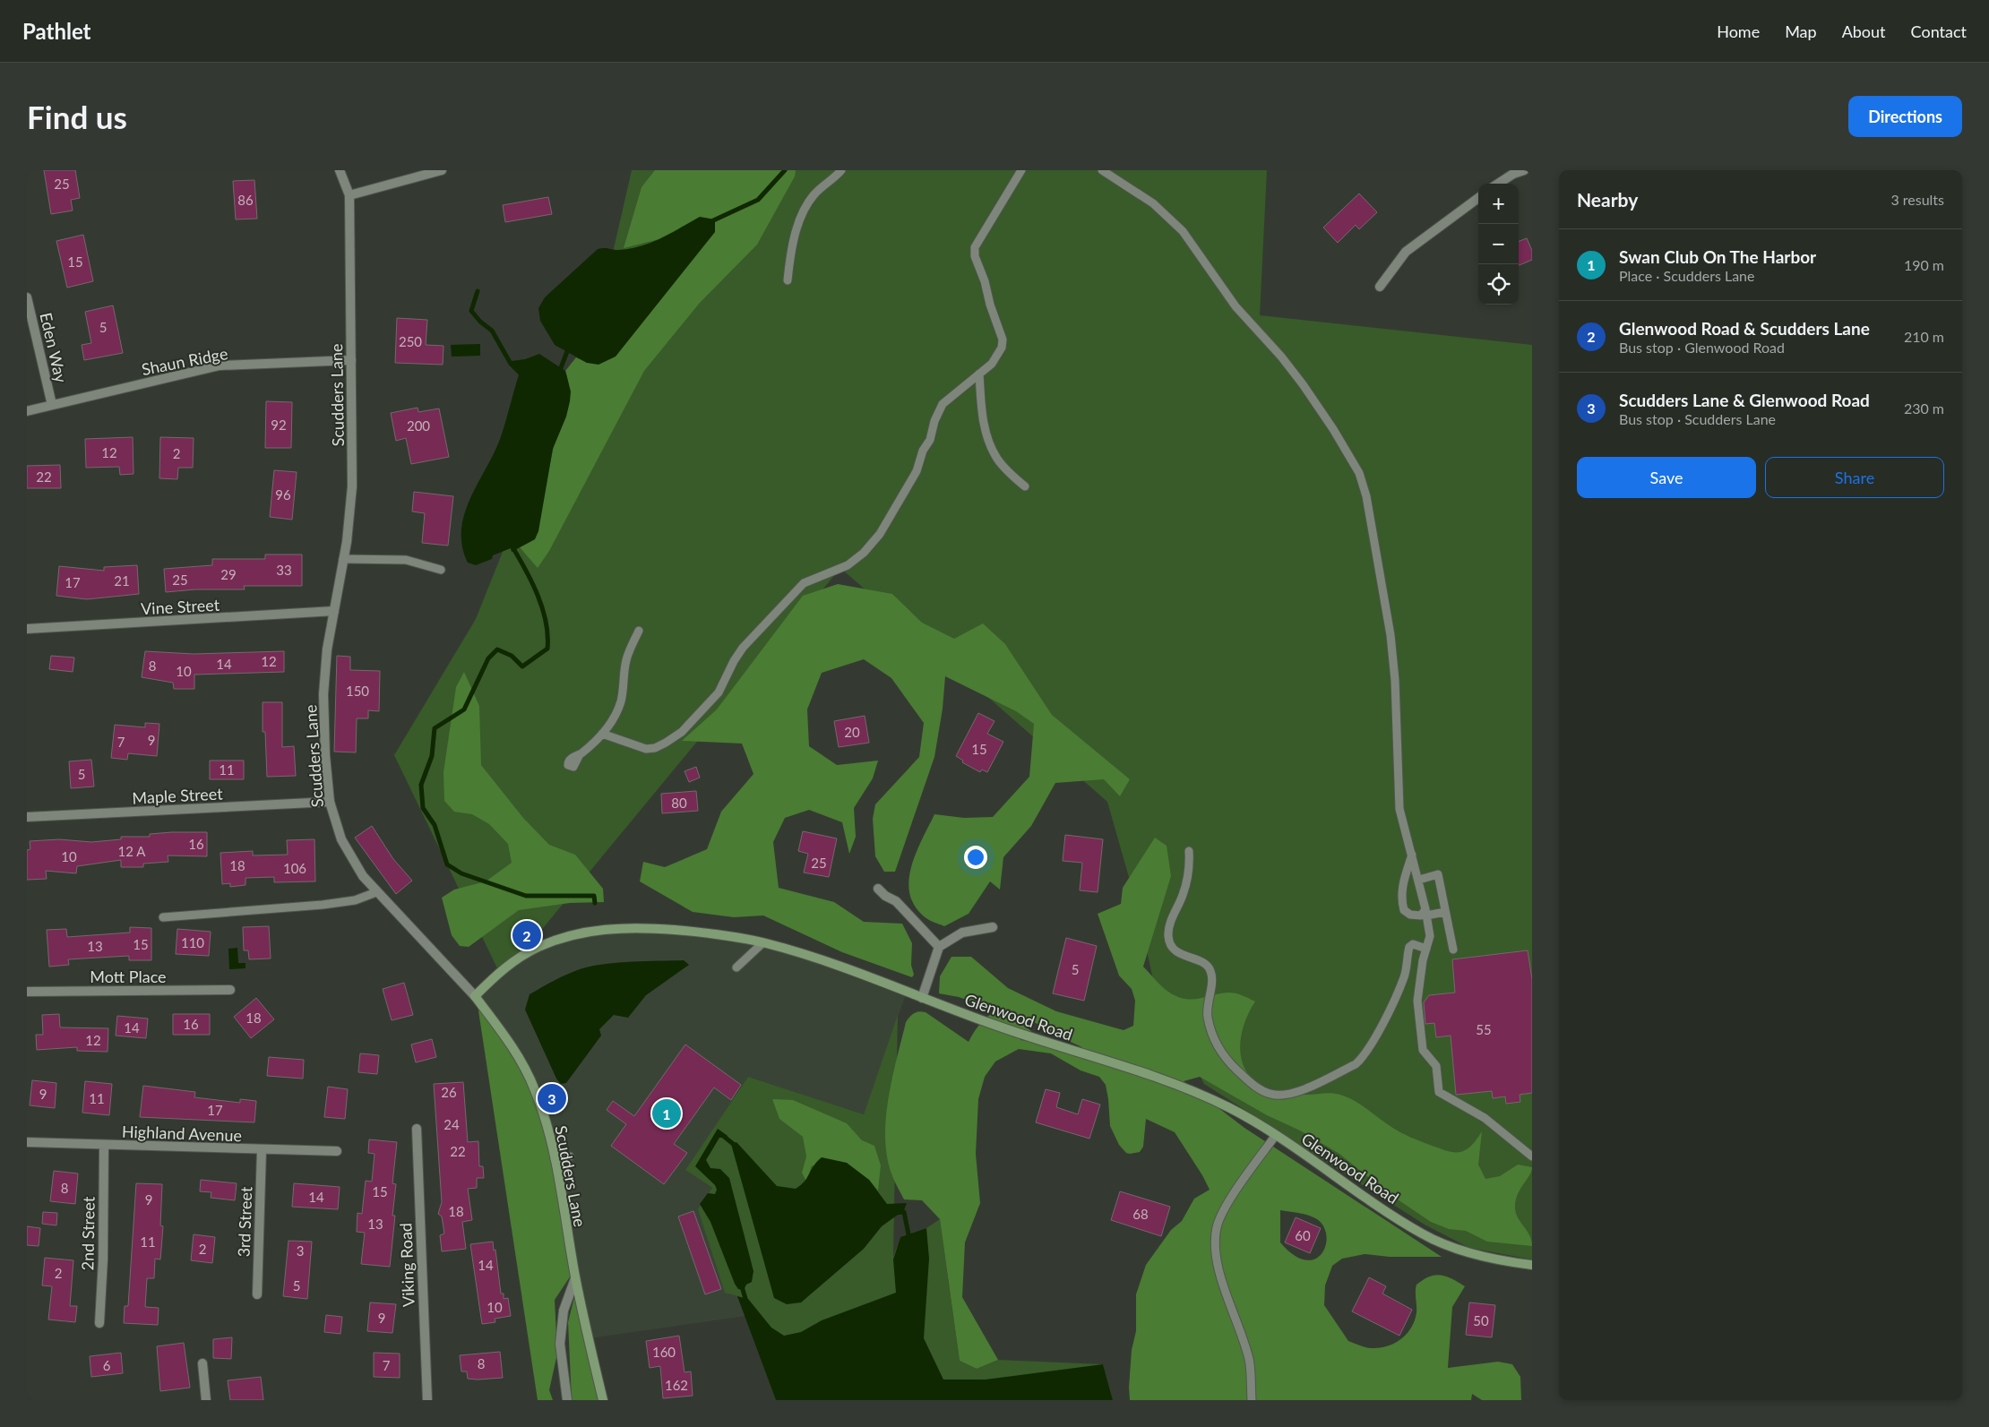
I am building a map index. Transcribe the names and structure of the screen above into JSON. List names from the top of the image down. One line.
{"streets":{"main road":["Scudders Lane","Glenwood Road"],"street":["Eden Way","Shaun Ridge","Vine Street","Maple Street","Mott Place","Highland Avenue","3rd Street","2nd Street","Viking Road"]},"crossings":[["Eden Way","Shaun Ridge"],["Shaun Ridge","Scudders Lane"],["Scudders Lane","Vine Street"],["Scudders Lane","Maple Street"],["Scudders Lane","Glenwood Road"],["Highland Avenue","3rd Street"],["Highland Avenue","2nd Street"]],"house_numbers":["25","86","15","5","250","92","200","12","2","22","96","33","29","25","21","17","12","14","8","10","150","20","9","7","15","11","5","80","16","12 A","10","25","18","106","110","15","13","5","18","16","14","55","12","26","9","11","17","24","22","8","15","14","9","18","68","13","60","11","2","3","14","2","5","10","9","50","160","8","6","7","162"],"page":{"header":"Pathlet","nav":["Home","Map","About","Contact"],"buttons":["Directions",["Save","Share"]],"title":"Find us","heading":["Nearby","3 results"],"map_buttons":["+","−"],"list":[{"mark":"1","name":"Swan Club On The Harbor","note":"Place · Scudders Lane","value":"190 m"},{"mark":"2","name":"Glenwood Road & Scudders Lane","note":"Bus stop · Glenwood Road","value":"210 m"},{"mark":"3","name":"Scudders Lane & Glenwood Road","note":"Bus stop · Scudders Lane","value":"230 m"}],"pins":["2","3","1"]}}
